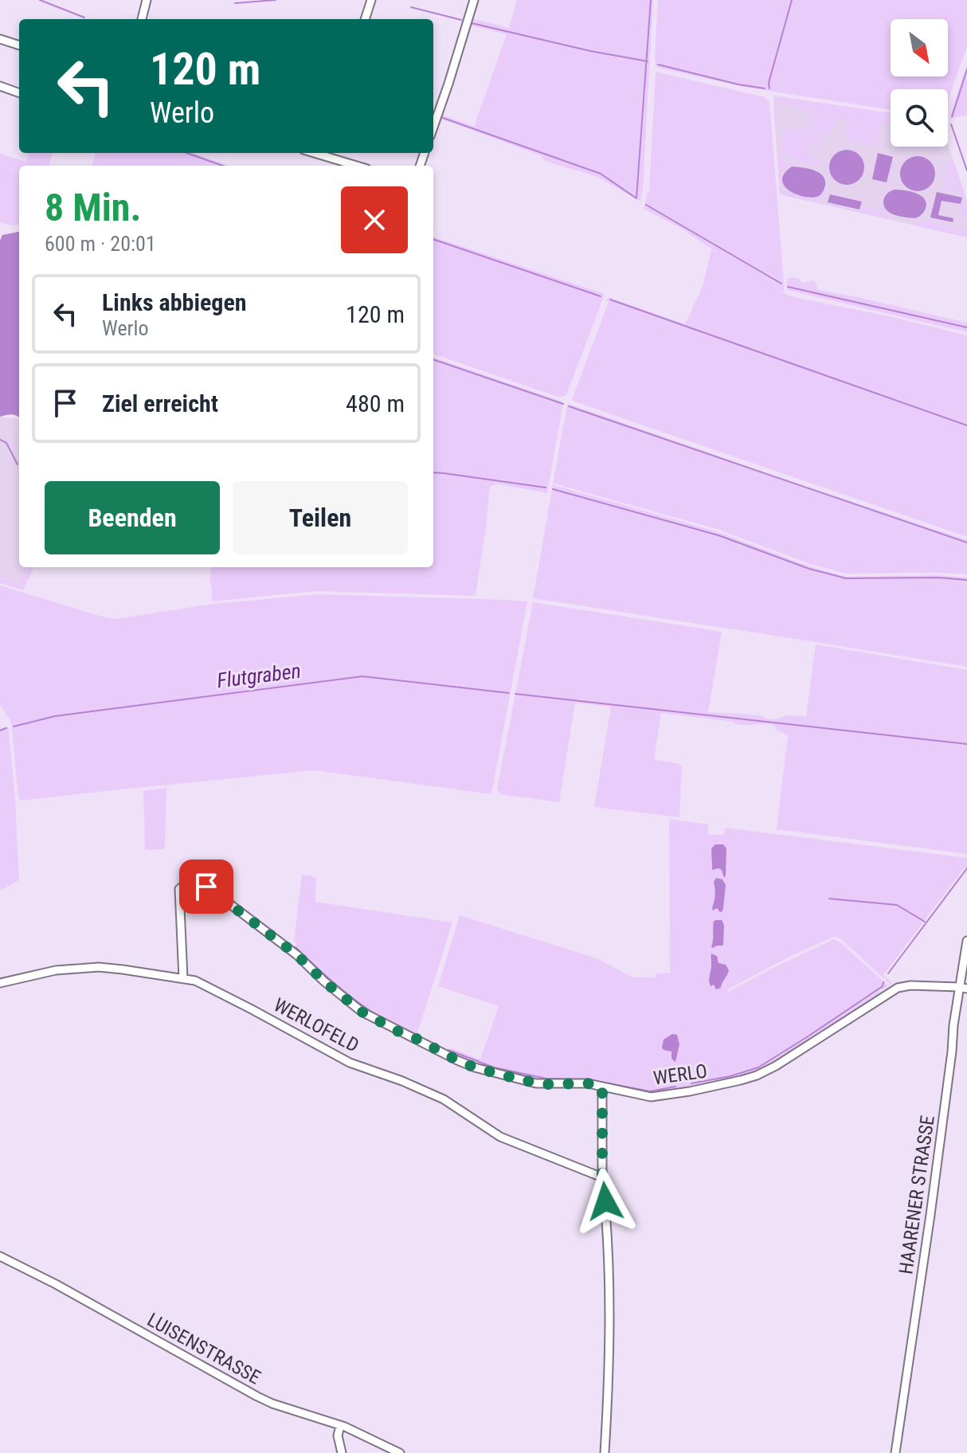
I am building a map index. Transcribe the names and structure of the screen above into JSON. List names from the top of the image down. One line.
{"streets":{"street":["WERLOFELD","WERLO","HAARENER STRASSE","LUISENSTRASSE"]},"crossings":[["WERLOFELD","WERLO"],["WERLO","HAARENER STRASSE"]],"water":["Flutgraben"],"north":"bottom right","page":{"turn":["120 m","Werlo"],"heading":["8 Min.","600 m · 20:01"],"list":[{"name":"Links abbiegen","note":"Werlo","value":"120 m"},{"name":"Ziel erreicht","value":"480 m"}],"buttons":["Beenden","Teilen"]}}
